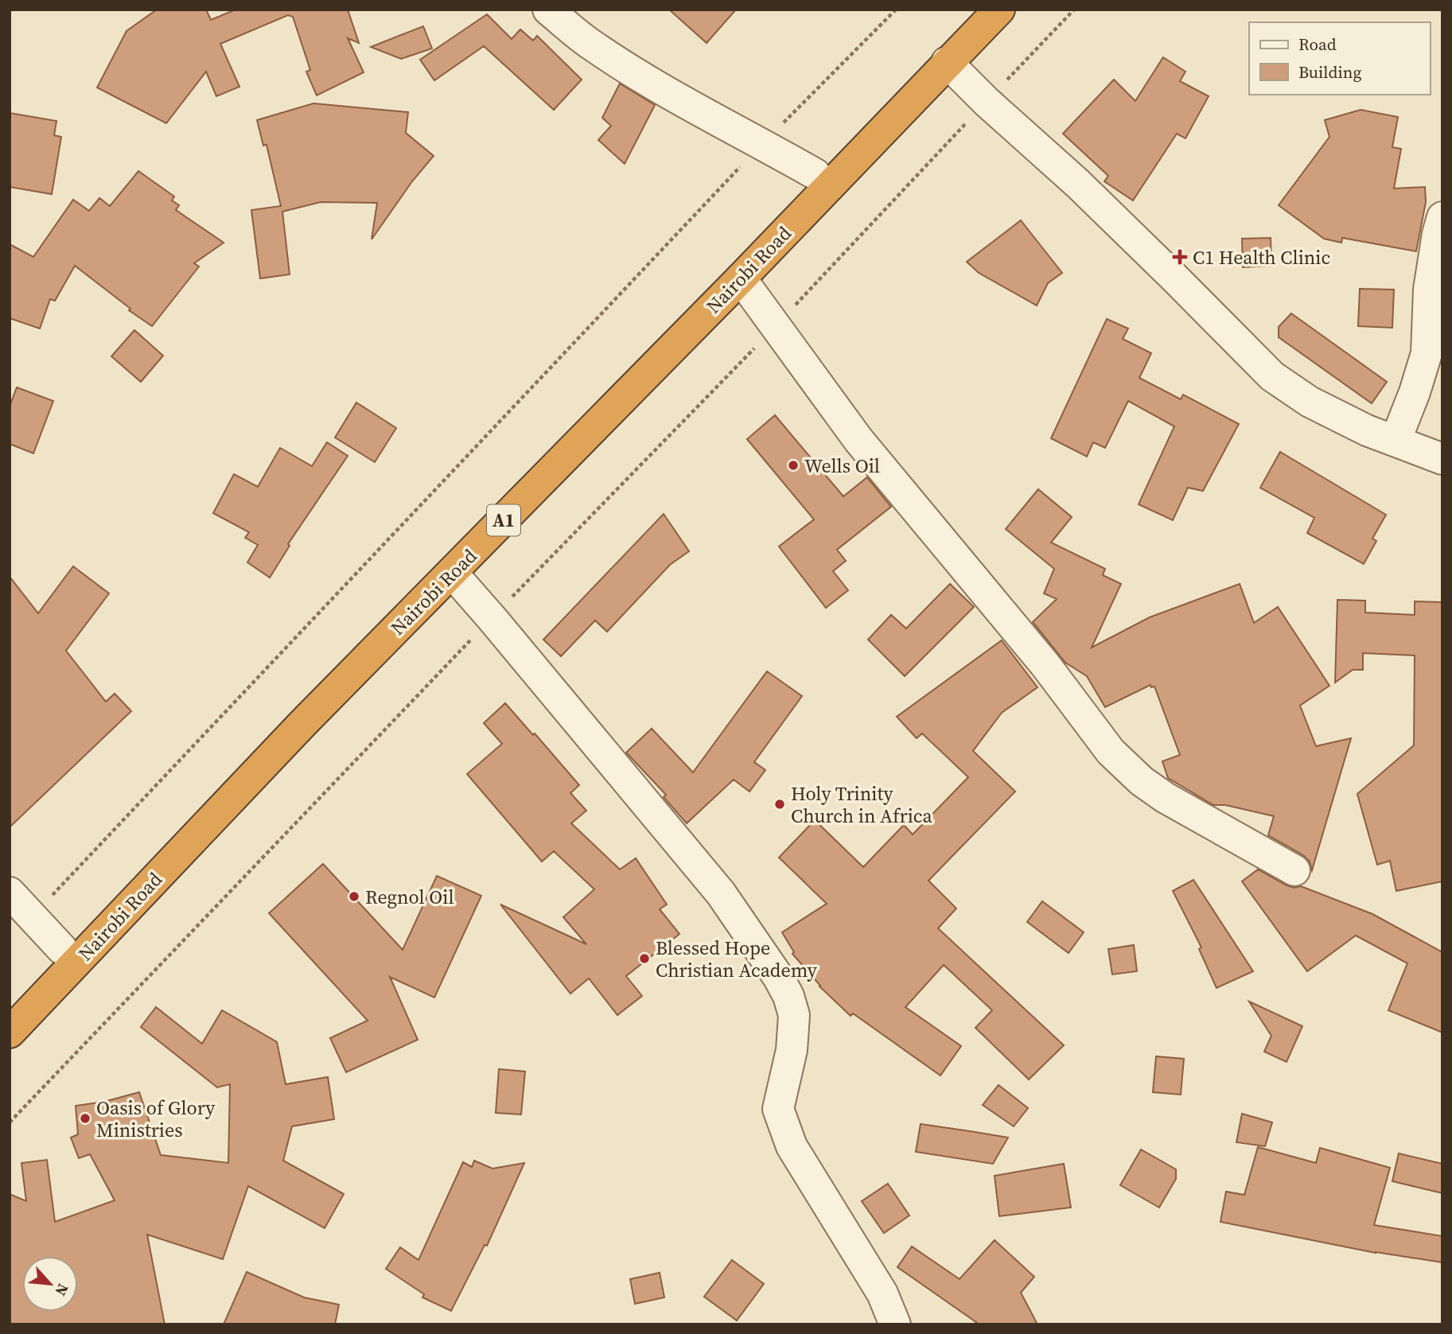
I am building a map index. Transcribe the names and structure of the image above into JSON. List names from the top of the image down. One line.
{"streets":{"highway":["Nairobi Road","A1"]},"places":{"health":["C1 Health Clinic"],"other":["Wells Oil","Holy Trinity Church in Africa","Regnol Oil","Blessed Hope Christian Academy","Oasis of Glory Ministries"]},"legend":["Road","Building"],"north":"bottom right"}
